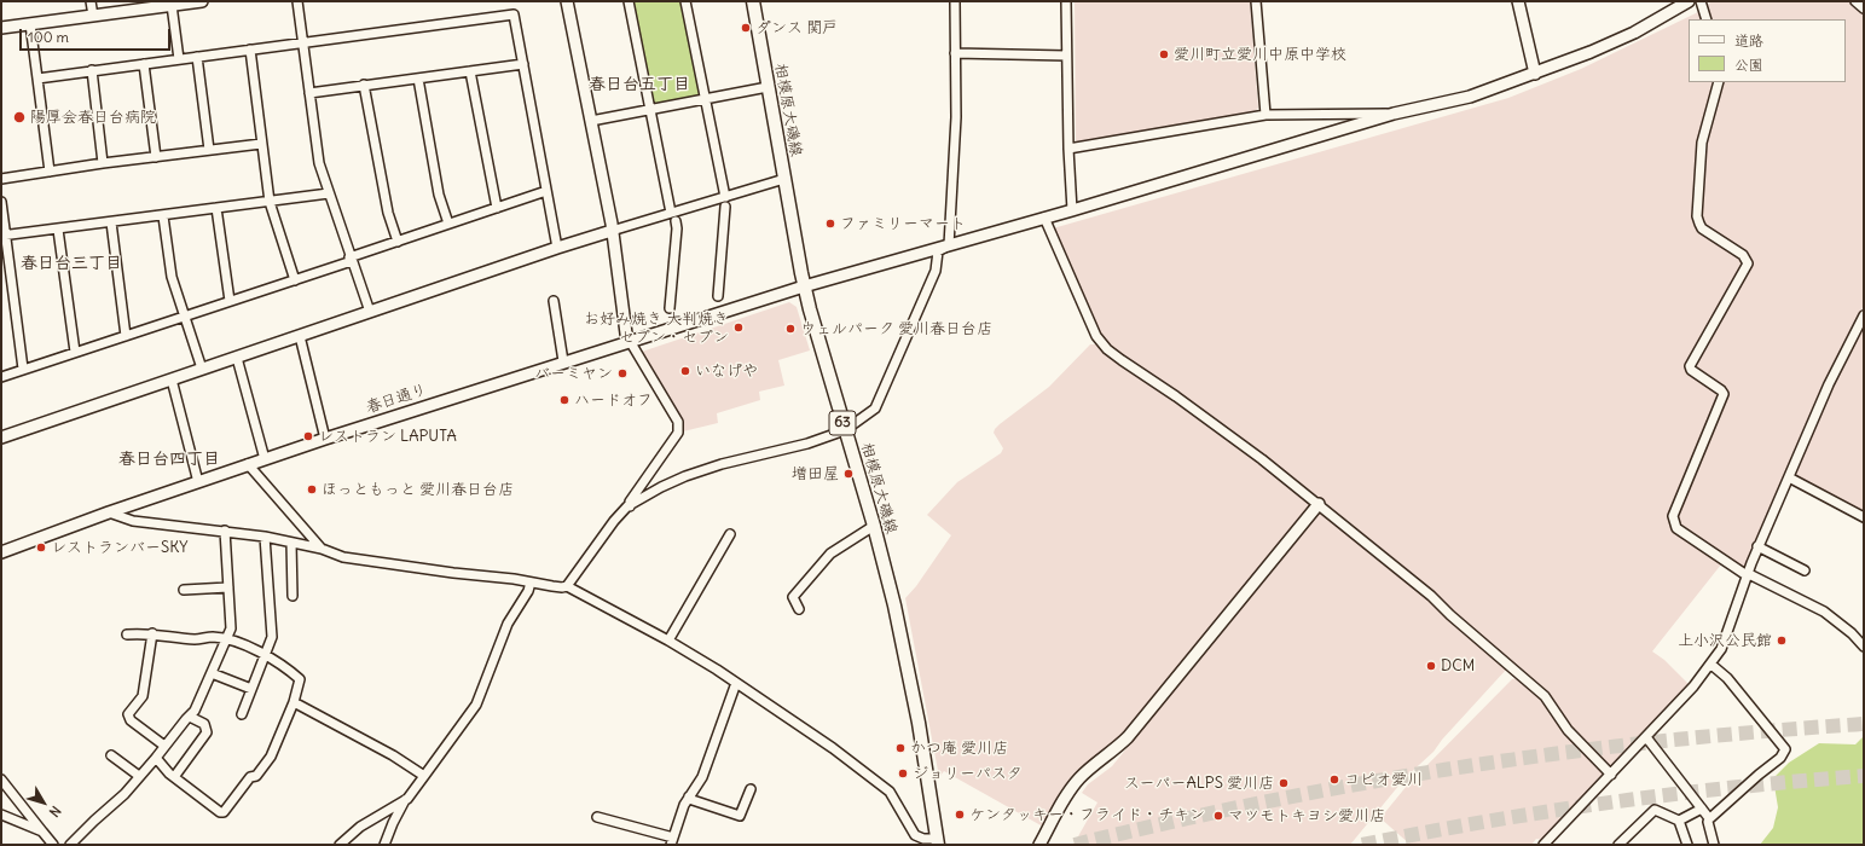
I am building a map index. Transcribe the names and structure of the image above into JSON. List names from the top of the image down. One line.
{"streets":{"main road":["相模原大磯線","63"],"street":["春日通り"]},"crossings":[["相模原大磯線","春日通り"]],"districts":["春日台五丁目","春日台三丁目","春日台四丁目"],"places":["ダンス 関戸","愛川町立愛川中原中学校","陽厚会春日台病院","ファミリーマート","お好み焼き 大判焼き セブン・セブン","ウェルパーク 愛川春日台店","いなげや","バーミヤン","ハードオフ","レストラン LAPUTA","増田屋","ほっともっと 愛川春日台店","レストランバーSKY","上小沢公民館","DCM","かつ庵 愛川店","ジョリーパスタ","コピオ愛川","スーパーALPS 愛川店","ケンタッキー・フライド・チキン","マツモトキヨシ愛川店"],"legend":["道路","公園"],"scale_bar":"100 m","north":"bottom right"}
